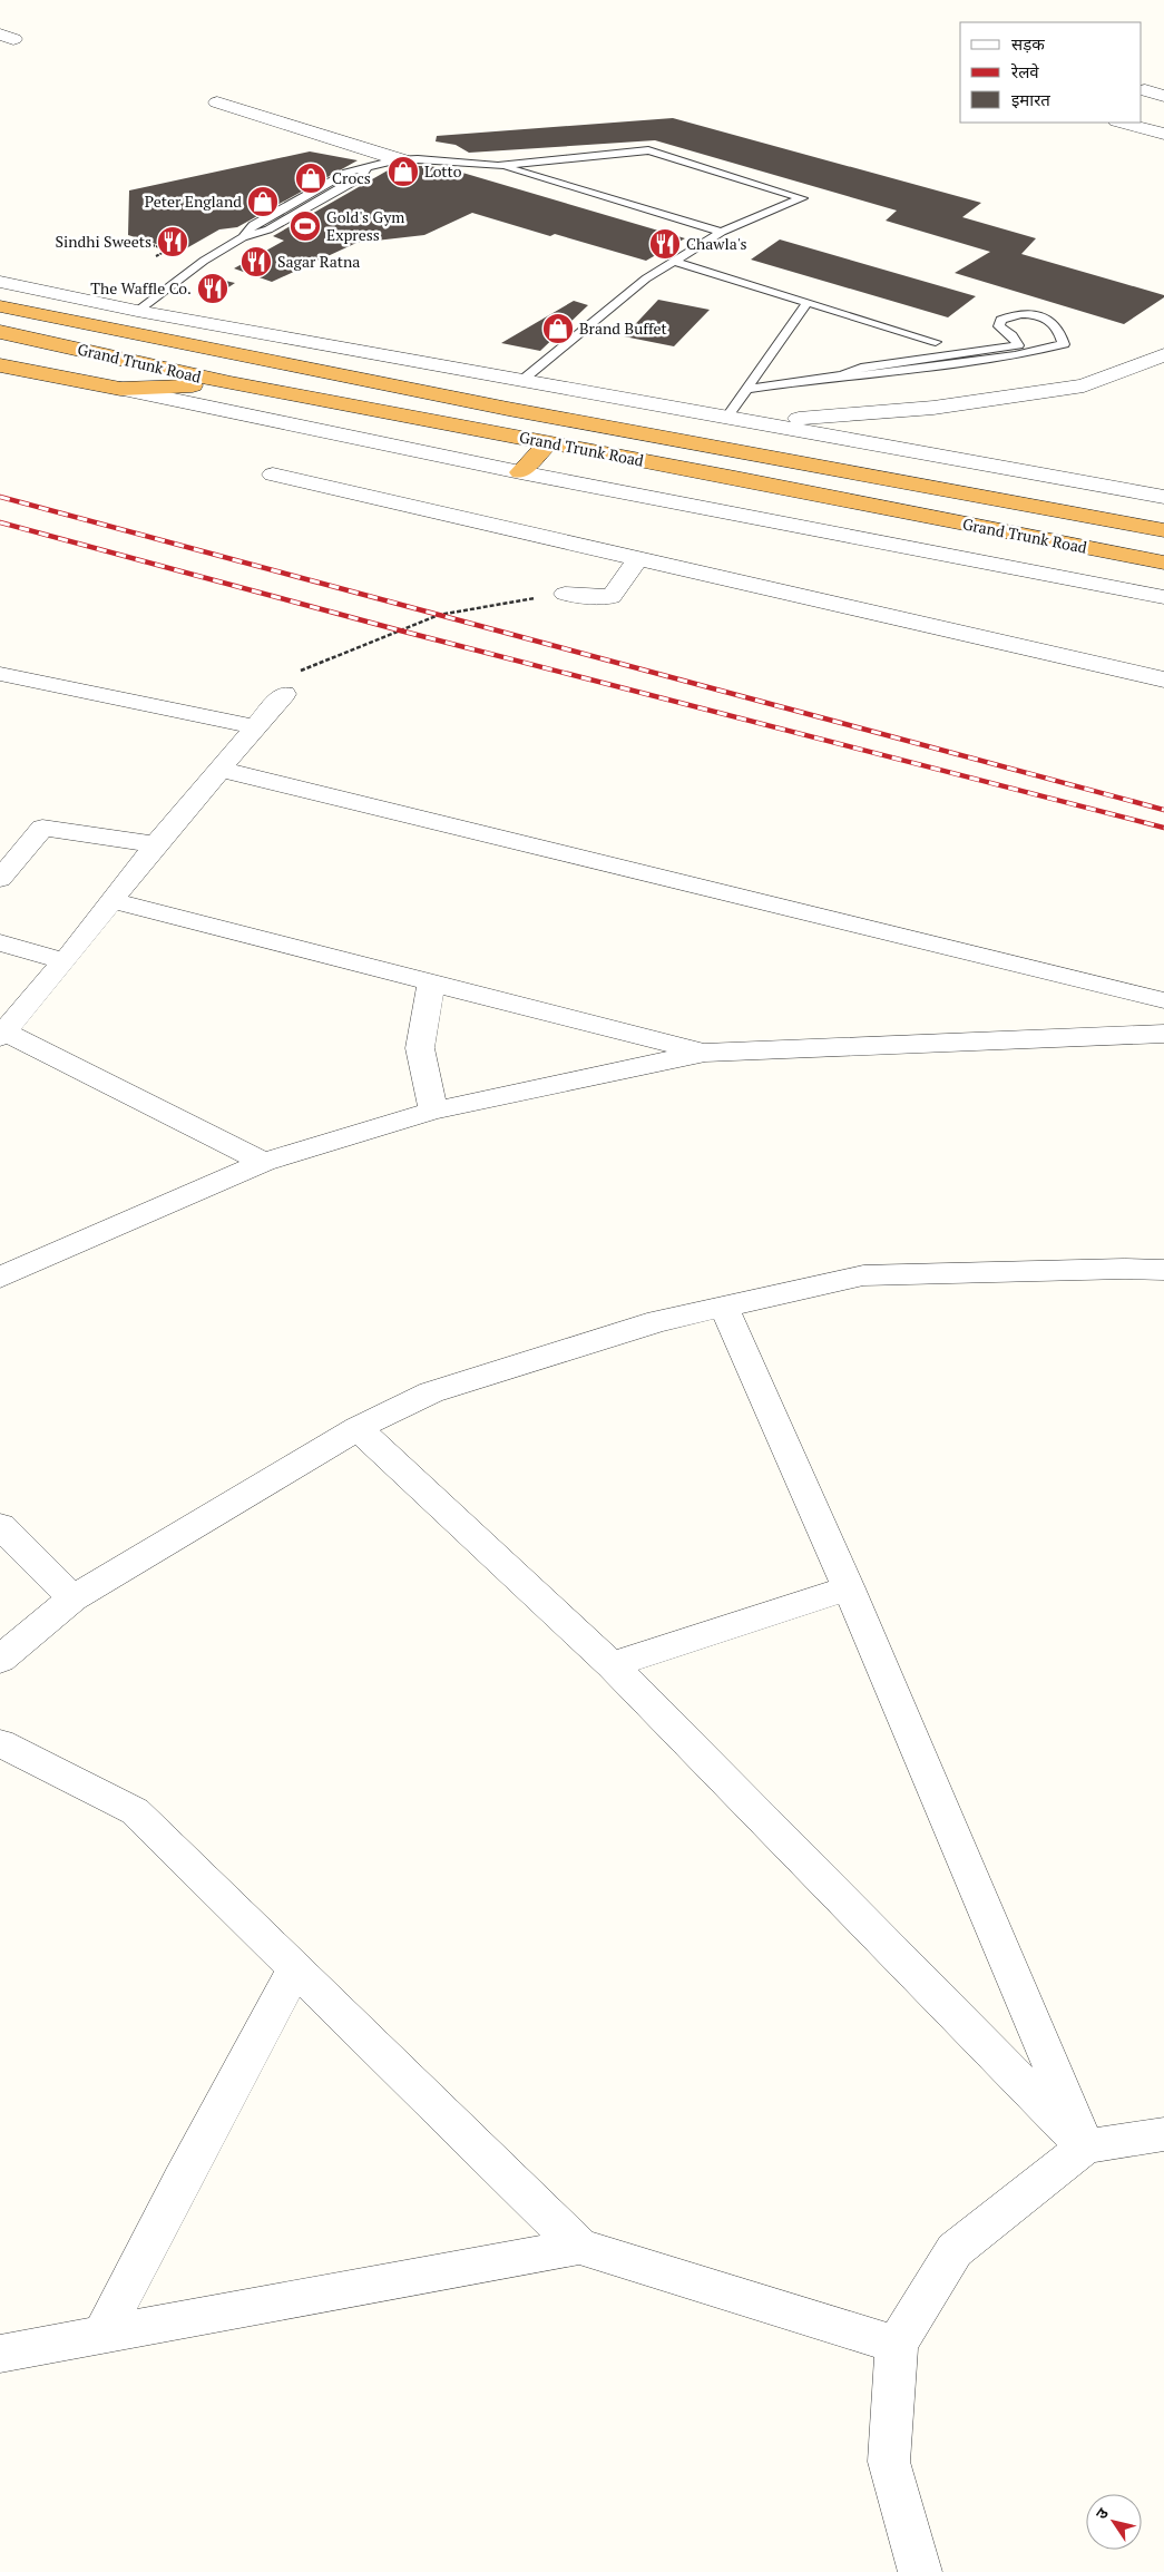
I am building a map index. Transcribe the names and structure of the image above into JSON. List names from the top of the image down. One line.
{"streets":{"highway":["Grand Trunk Road"]},"places":{"shop":["Lotto","Crocs","Peter England","Brand Buffet"],"sports":["Gold's Gym Express"],"restaurant":["Sindhi Sweets","Chawla's","Sagar Ratna","The Waffle Co."]},"legend":["सड़क","रेलवे","इमारत"],"north":"top left"}
